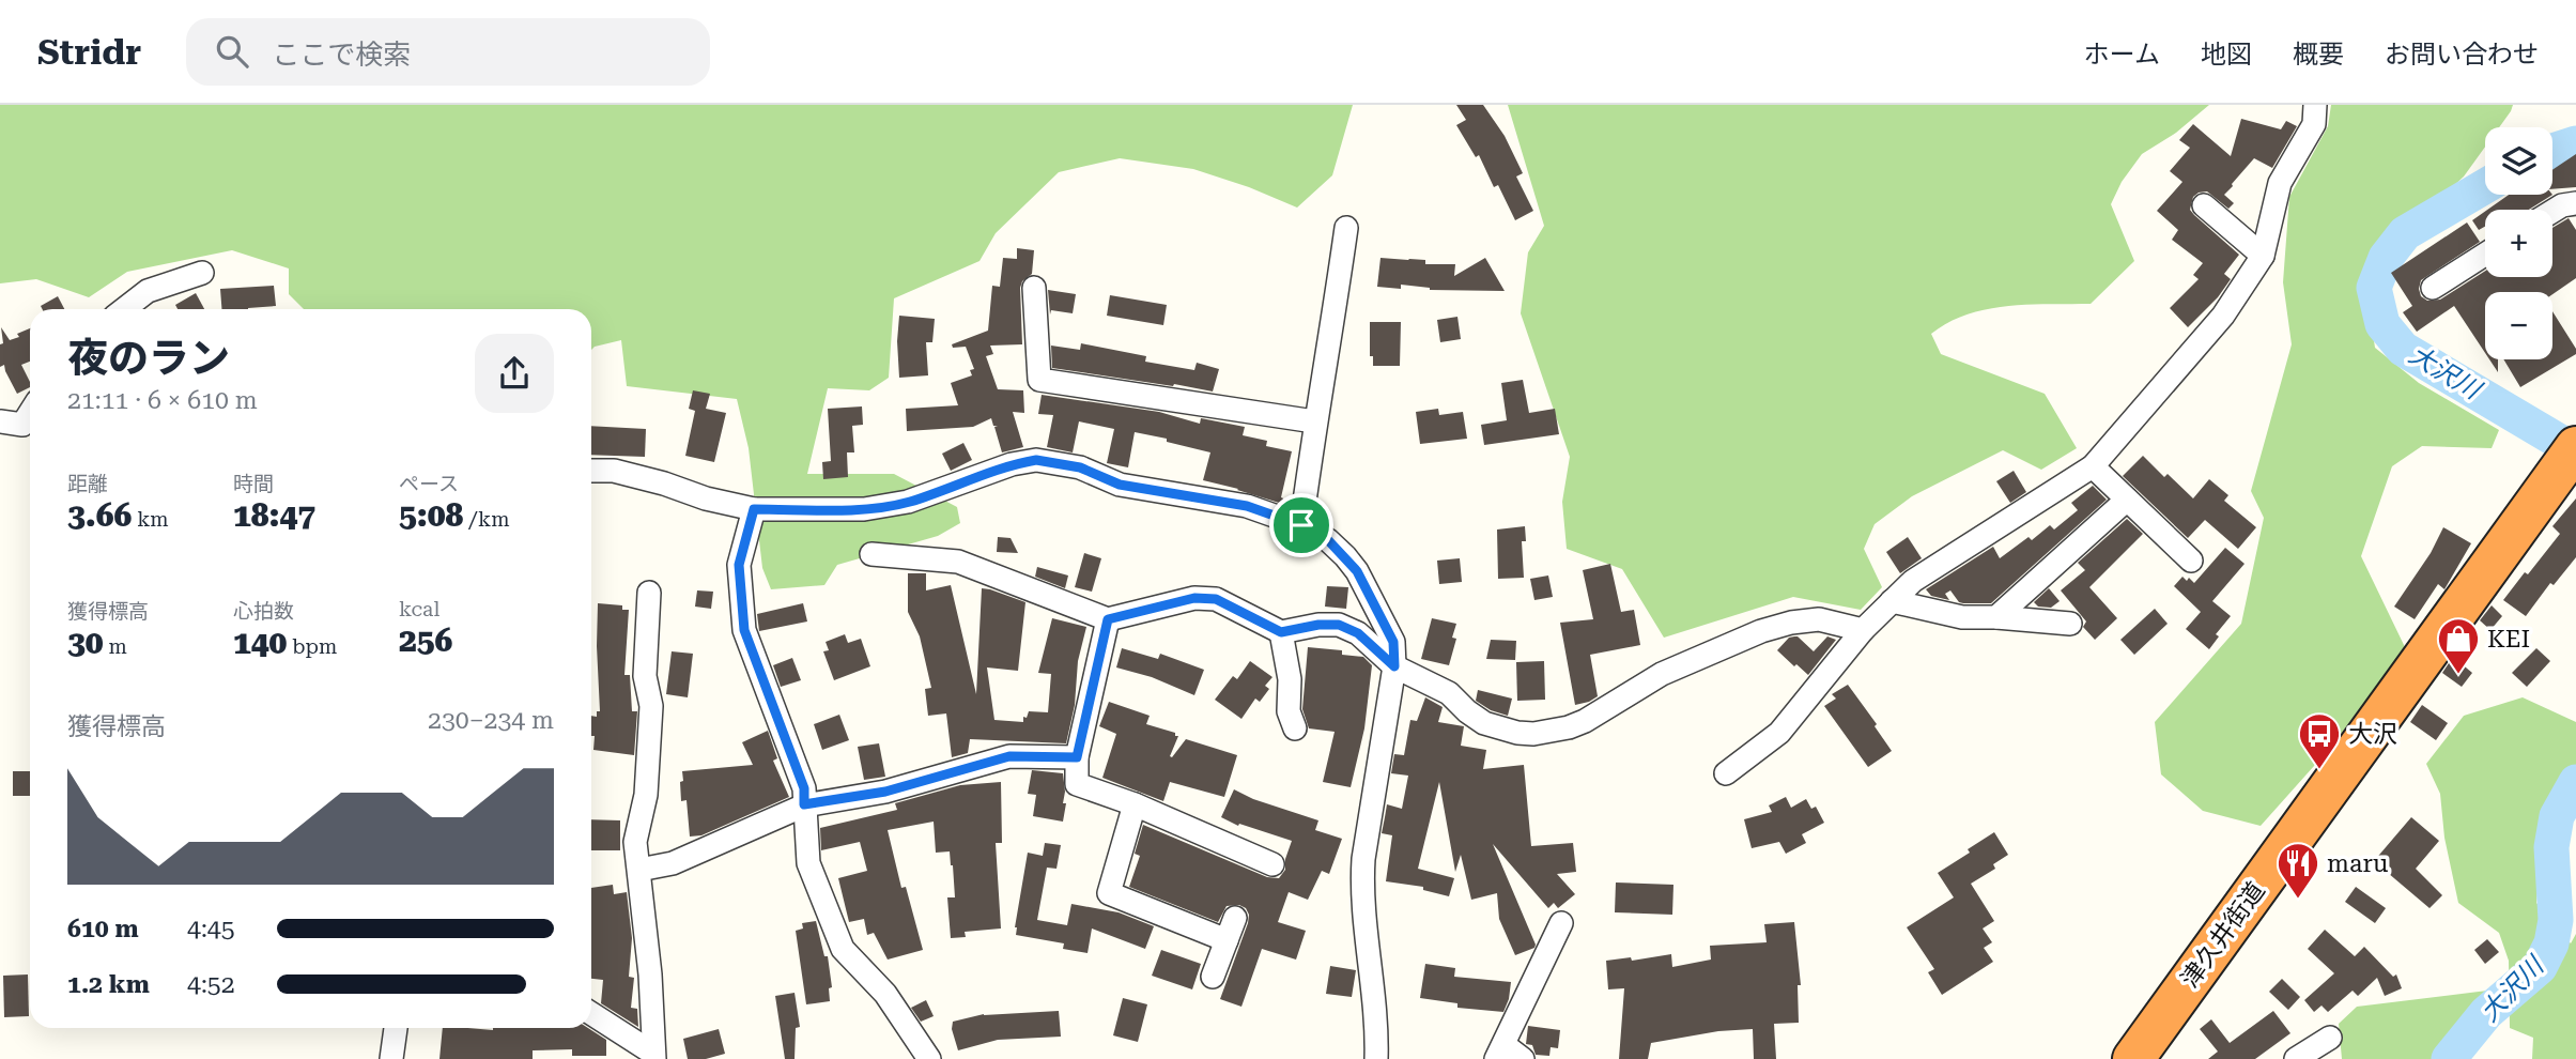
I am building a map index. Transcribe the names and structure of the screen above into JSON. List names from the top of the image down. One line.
{"streets":{"highway":["津久井街道"]},"water":["大沢川"],"places":{"shop":["KEI"],"bus stop":["大沢"],"restaurant":["maru"]},"page":{"header":"Stridr","search":"ここで検索","nav":["ホーム","地図","概要","お問い合わせ"],"map_buttons":["+","−"],"heading":["夜のラン","21:11 · 6 × 610 m"],"stats":[["距離","3.66 km"],["時間","18:47"],["ペース","5:08 /km"],["獲得標高","30 m"],["心拍数","140 bpm"],["kcal","256"]],"chart":["獲得標高","230–234 m"],"list":[{"name":"610 m","note":"4:45"},{"name":"1.2 km","note":"4:52"}]}}
